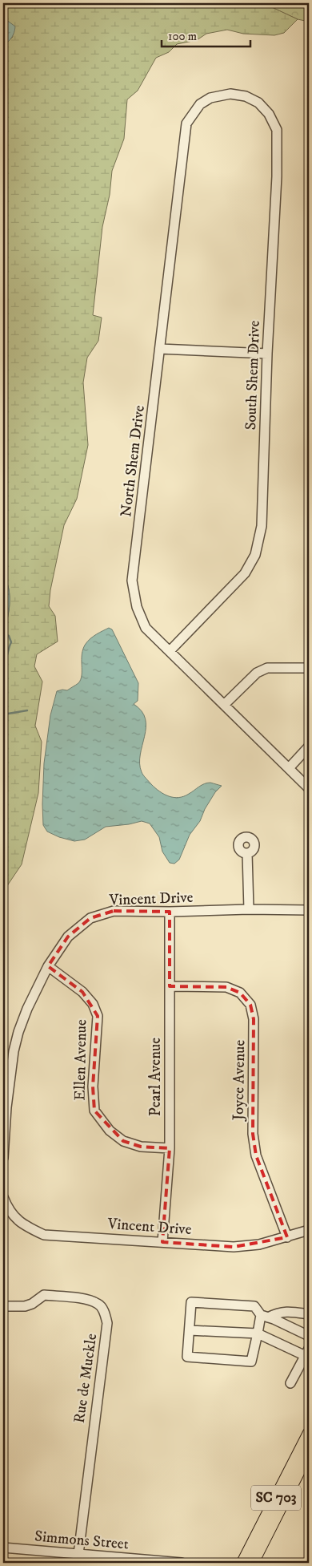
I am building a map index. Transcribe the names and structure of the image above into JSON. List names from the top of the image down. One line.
{"streets":{"main road":["SC 703"],"street":["South Shem Drive","North Shem Drive","Vincent Drive","Ellen Avenue","Pearl Avenue","Joyce Avenue","Rue de Muckle","Simmons Street"]},"crossings":[["South Shem Drive","North Shem Drive"],["Vincent Drive","Ellen Avenue"],["Vincent Drive","Pearl Avenue"],["Vincent Drive","Joyce Avenue"],["Ellen Avenue","Pearl Avenue"],["Pearl Avenue","Joyce Avenue"],["Rue de Muckle","Simmons Street"]],"scale_bar":"100 m"}
